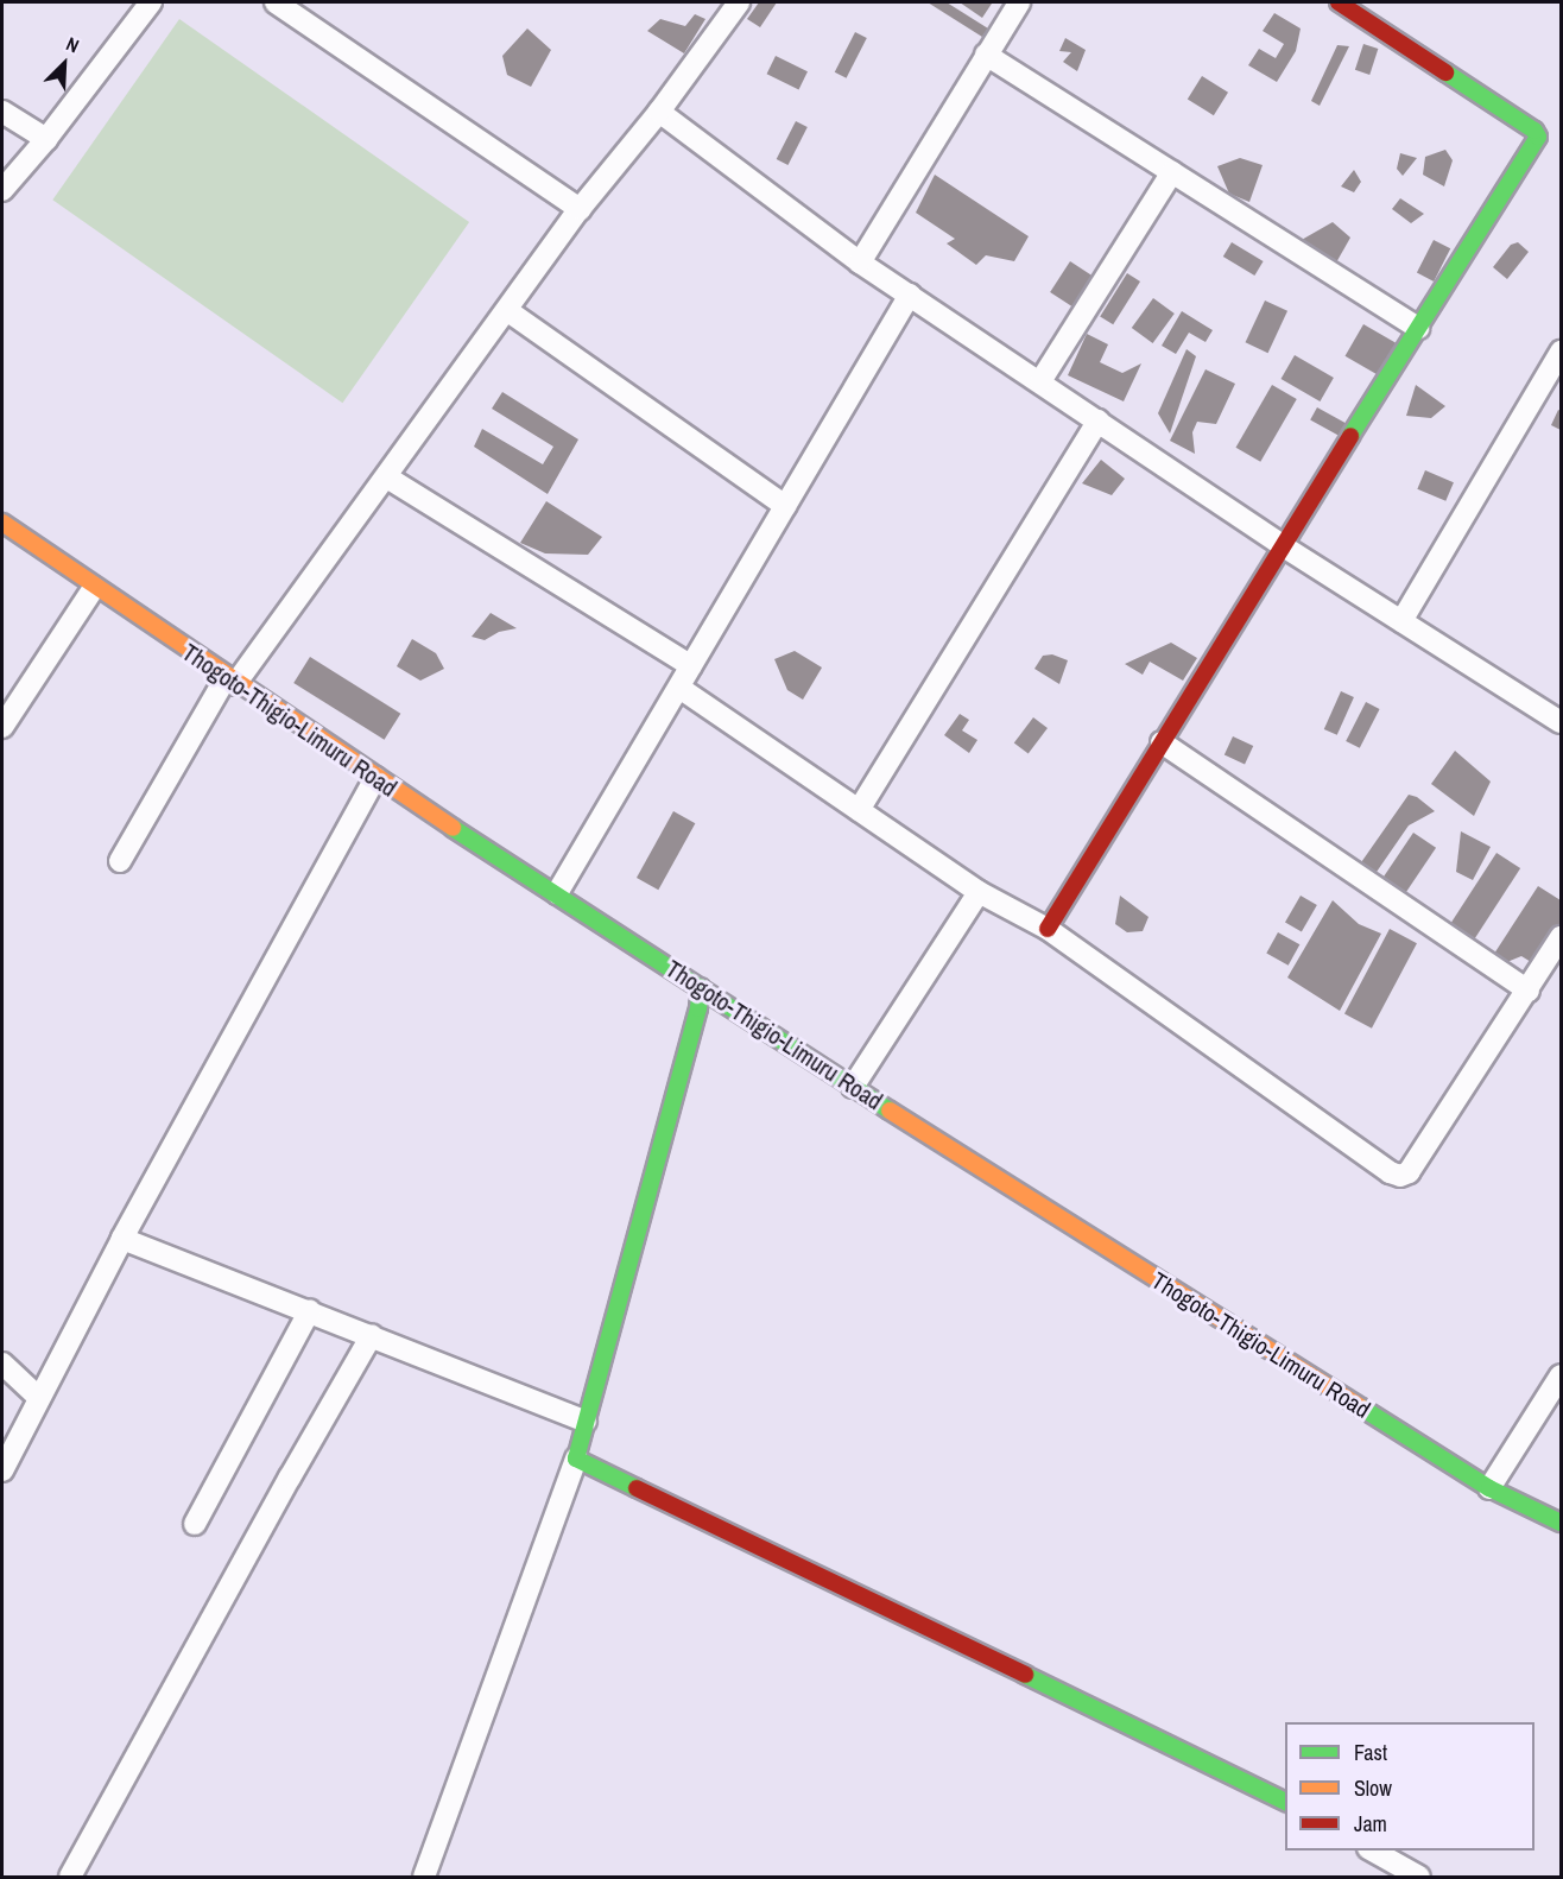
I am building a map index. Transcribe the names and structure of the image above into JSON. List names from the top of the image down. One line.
{"streets":{"main road":["Thogoto-Thigio-Limuru Road"]},"legend":["Fast","Slow","Jam"],"north":"top right"}
